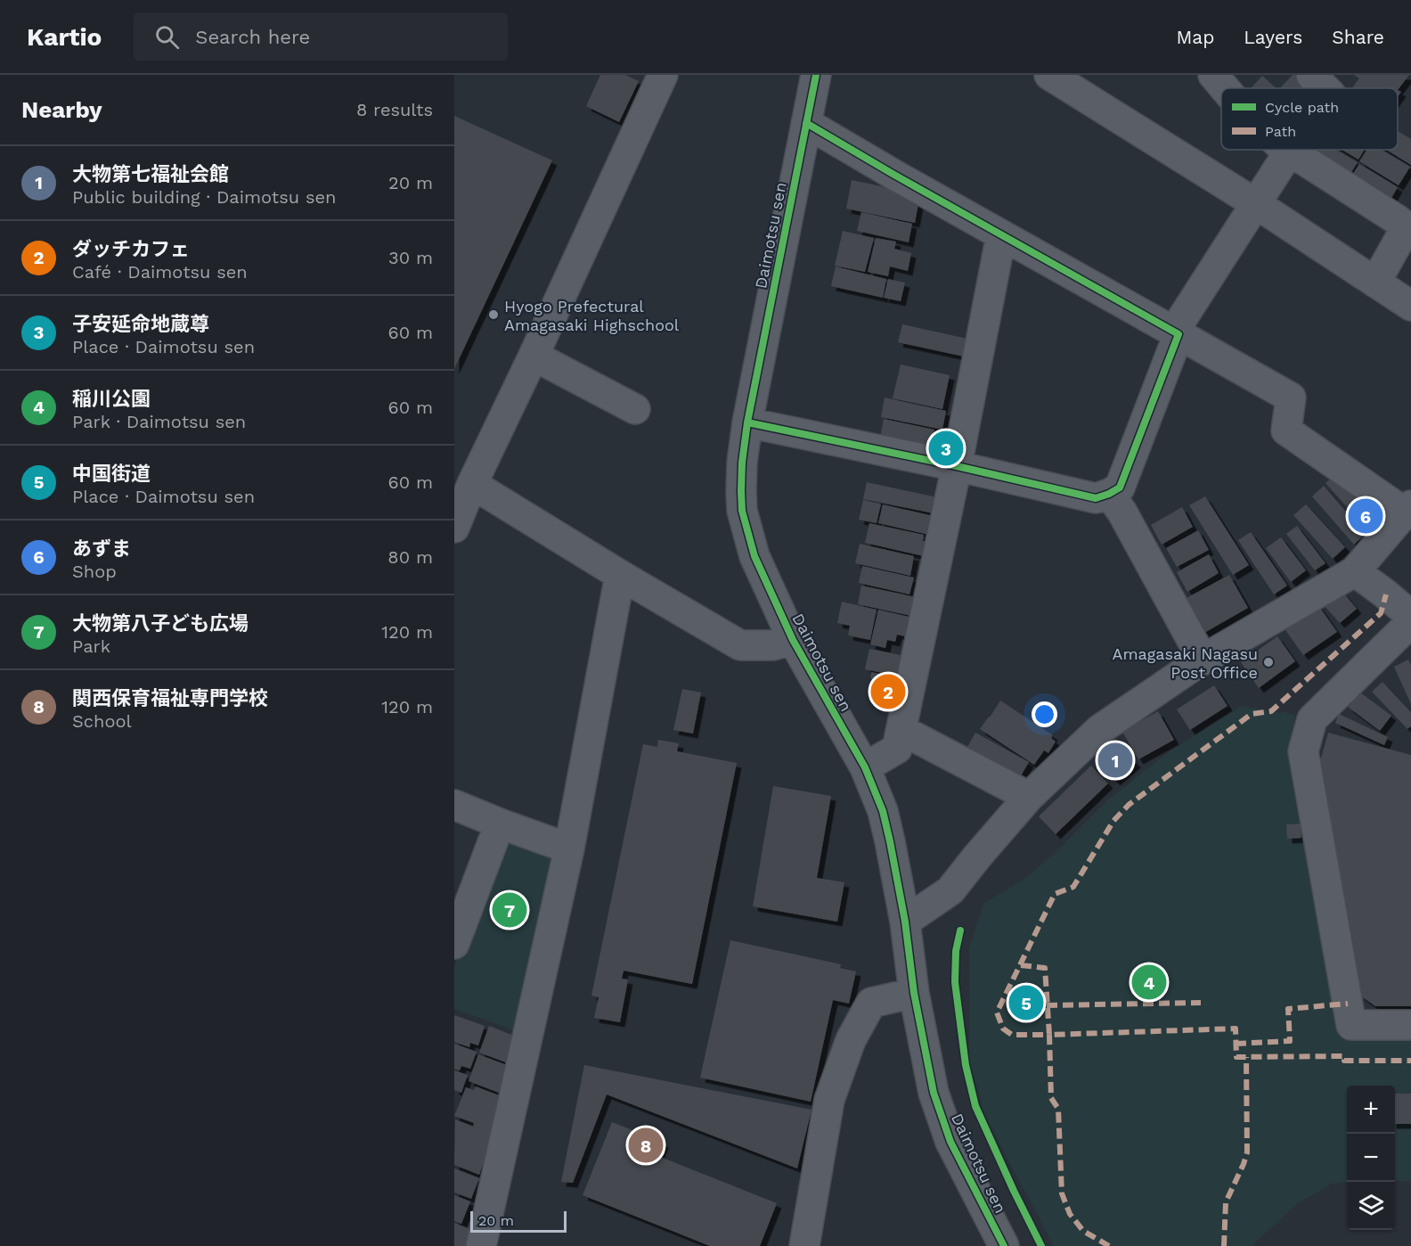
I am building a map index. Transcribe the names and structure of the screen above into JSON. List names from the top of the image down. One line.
{"streets":{"street":["Daimotsu sen"]},"places":["Hyogo Prefectural Amagasaki Highschool","Amagasaki Nagasu Post Office"],"legend":["Cycle path","Path"],"scale_bar":"20 m","page":{"header":"Kartio","search":"Search here","nav":["Map","Layers","Share"],"heading":["Nearby","8 results"],"list":[{"mark":"1","name":"大物第七福祉会館","note":"Public building · Daimotsu sen","value":"20 m"},{"mark":"2","name":"ダッチカフェ","note":"Café · Daimotsu sen","value":"30 m"},{"mark":"3","name":"子安延命地蔵尊","note":"Place · Daimotsu sen","value":"60 m"},{"mark":"4","name":"稲川公園","note":"Park · Daimotsu sen","value":"60 m"},{"mark":"5","name":"中国街道","note":"Place · Daimotsu sen","value":"60 m"},{"mark":"6","name":"あずま","note":"Shop","value":"80 m"},{"mark":"7","name":"大物第八子ども広場","note":"Park","value":"120 m"},{"mark":"8","name":"関西保育福祉専門学校","note":"School","value":"120 m"}],"pins":["3","6","2","1","7","4","5","8"],"map_buttons":["+","−"],"scale":"20 m"}}
